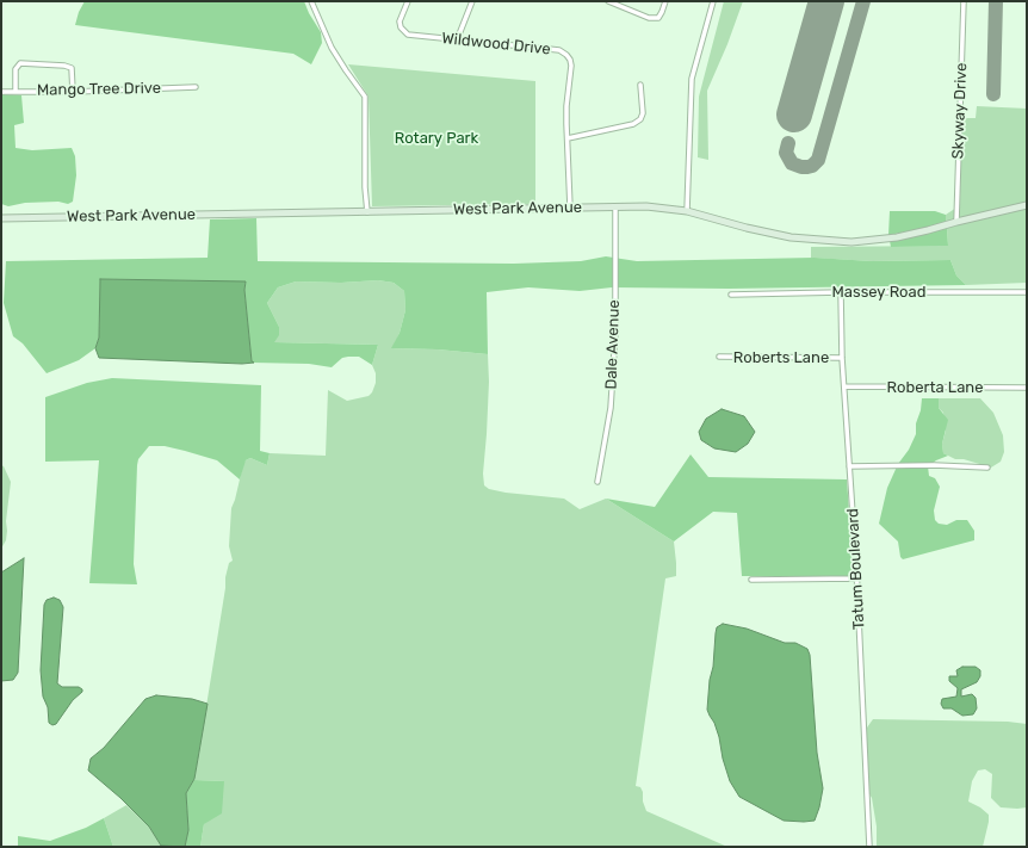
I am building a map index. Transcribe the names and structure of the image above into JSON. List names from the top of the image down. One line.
{"streets":{"street":["Wildwood Drive","Mango Tree Drive","Skyway Drive","West Park Avenue","Massey Road","Dale Avenue","Roberts Lane","Roberta Lane","Tatum Boulevard"]},"crossings":[["Wildwood Drive","West Park Avenue"],["Skyway Drive","West Park Avenue"],["West Park Avenue","Dale Avenue"],["Massey Road","Tatum Boulevard"],["Roberts Lane","Tatum Boulevard"],["Roberta Lane","Tatum Boulevard"]],"parks":["Rotary Park"]}
